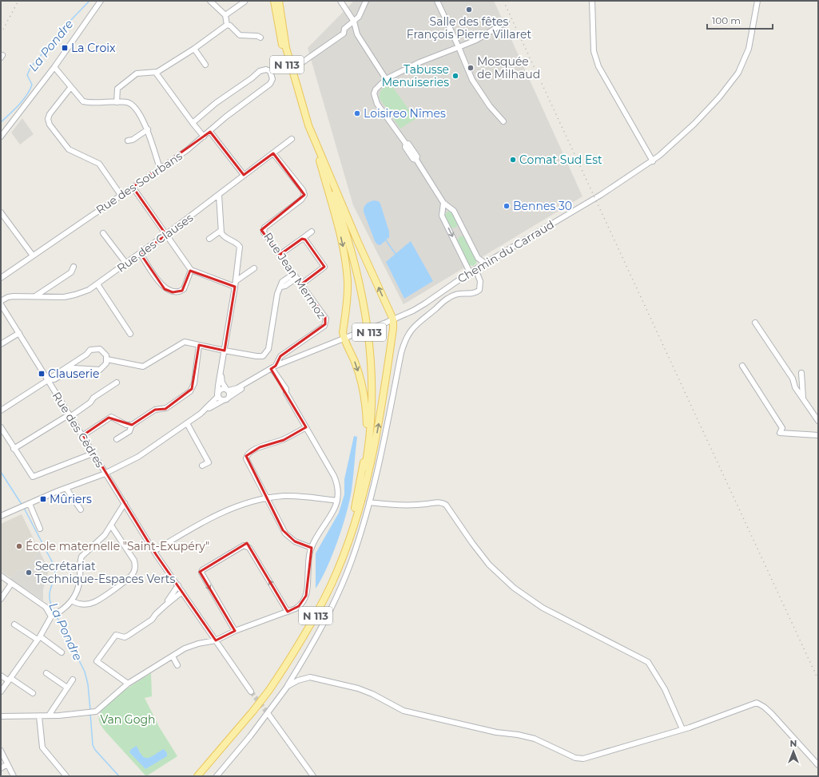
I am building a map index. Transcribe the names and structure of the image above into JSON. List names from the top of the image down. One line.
{"streets":{"main road":["N 113"],"street":["Rue des Sourbans","Rue des Clauses","Chemin du Carraud","Rue Jean Mermoz","Rue des Cèdres"]},"crossings":[["Rue des Clauses","Rue Jean Mermoz"],["Chemin du Carraud","Rue Jean Mermoz"],["Chemin du Carraud","Rue des Cèdres"]],"water":["La Pondre"],"parks":["Van Gogh"],"places":{"other":["Salle des fêtes François Pierre Villaret","Mosquée de Milhaud","Tabusse Menuiseries","Loisireo Nîmes","Comat Sud Est","Bennes 30","École maternelle \"Saint-Exupéry\"","Secrétariat Technique-Espaces Verts"],"transit":["La Croix","Clauserie","Mûriers"]},"scale_bar":"100 m","north":"top"}
